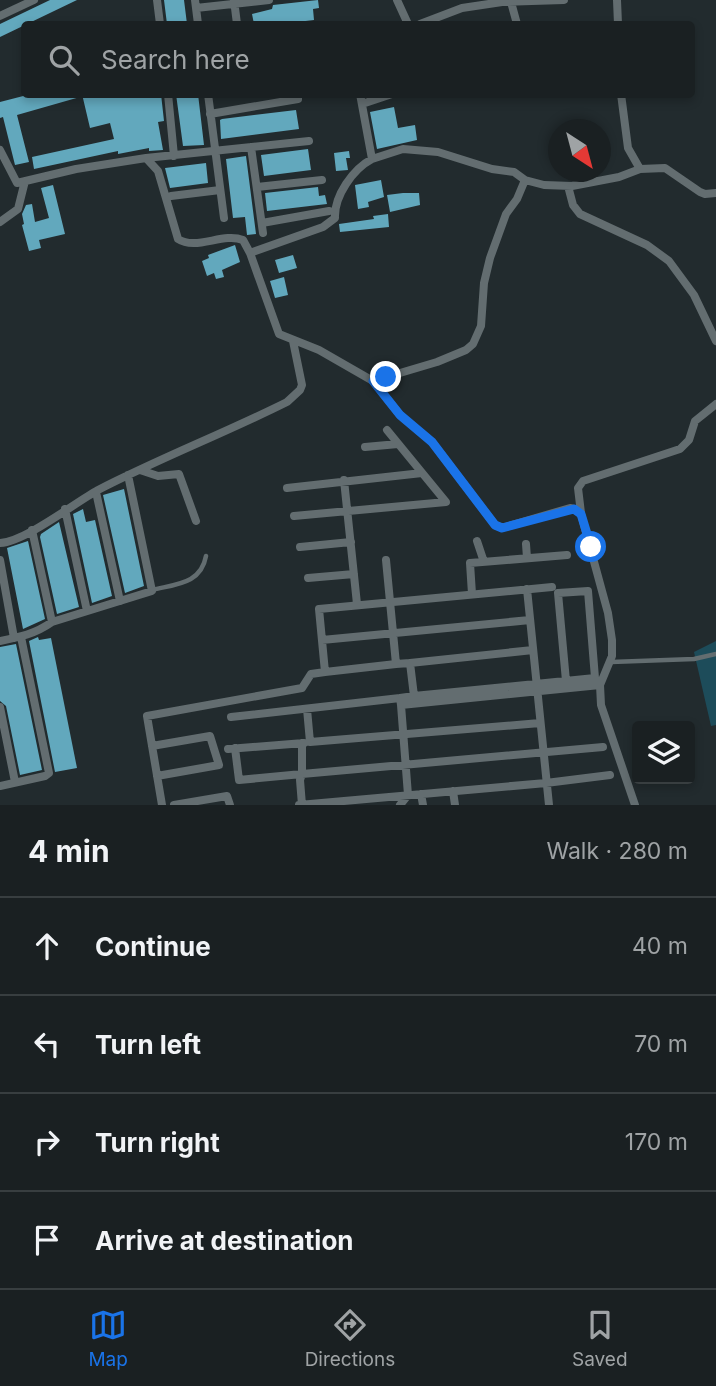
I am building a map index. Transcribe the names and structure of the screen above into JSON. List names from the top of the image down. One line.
{"north":"bottom right","page":{"search":"Search here","heading":["4 min","Walk · 280 m"],"list":[["Continue","40 m"],["Turn left","70 m"],["Turn right","170 m"],"Arrive at destination"],"nav":["Map","Directions","Saved"]}}
